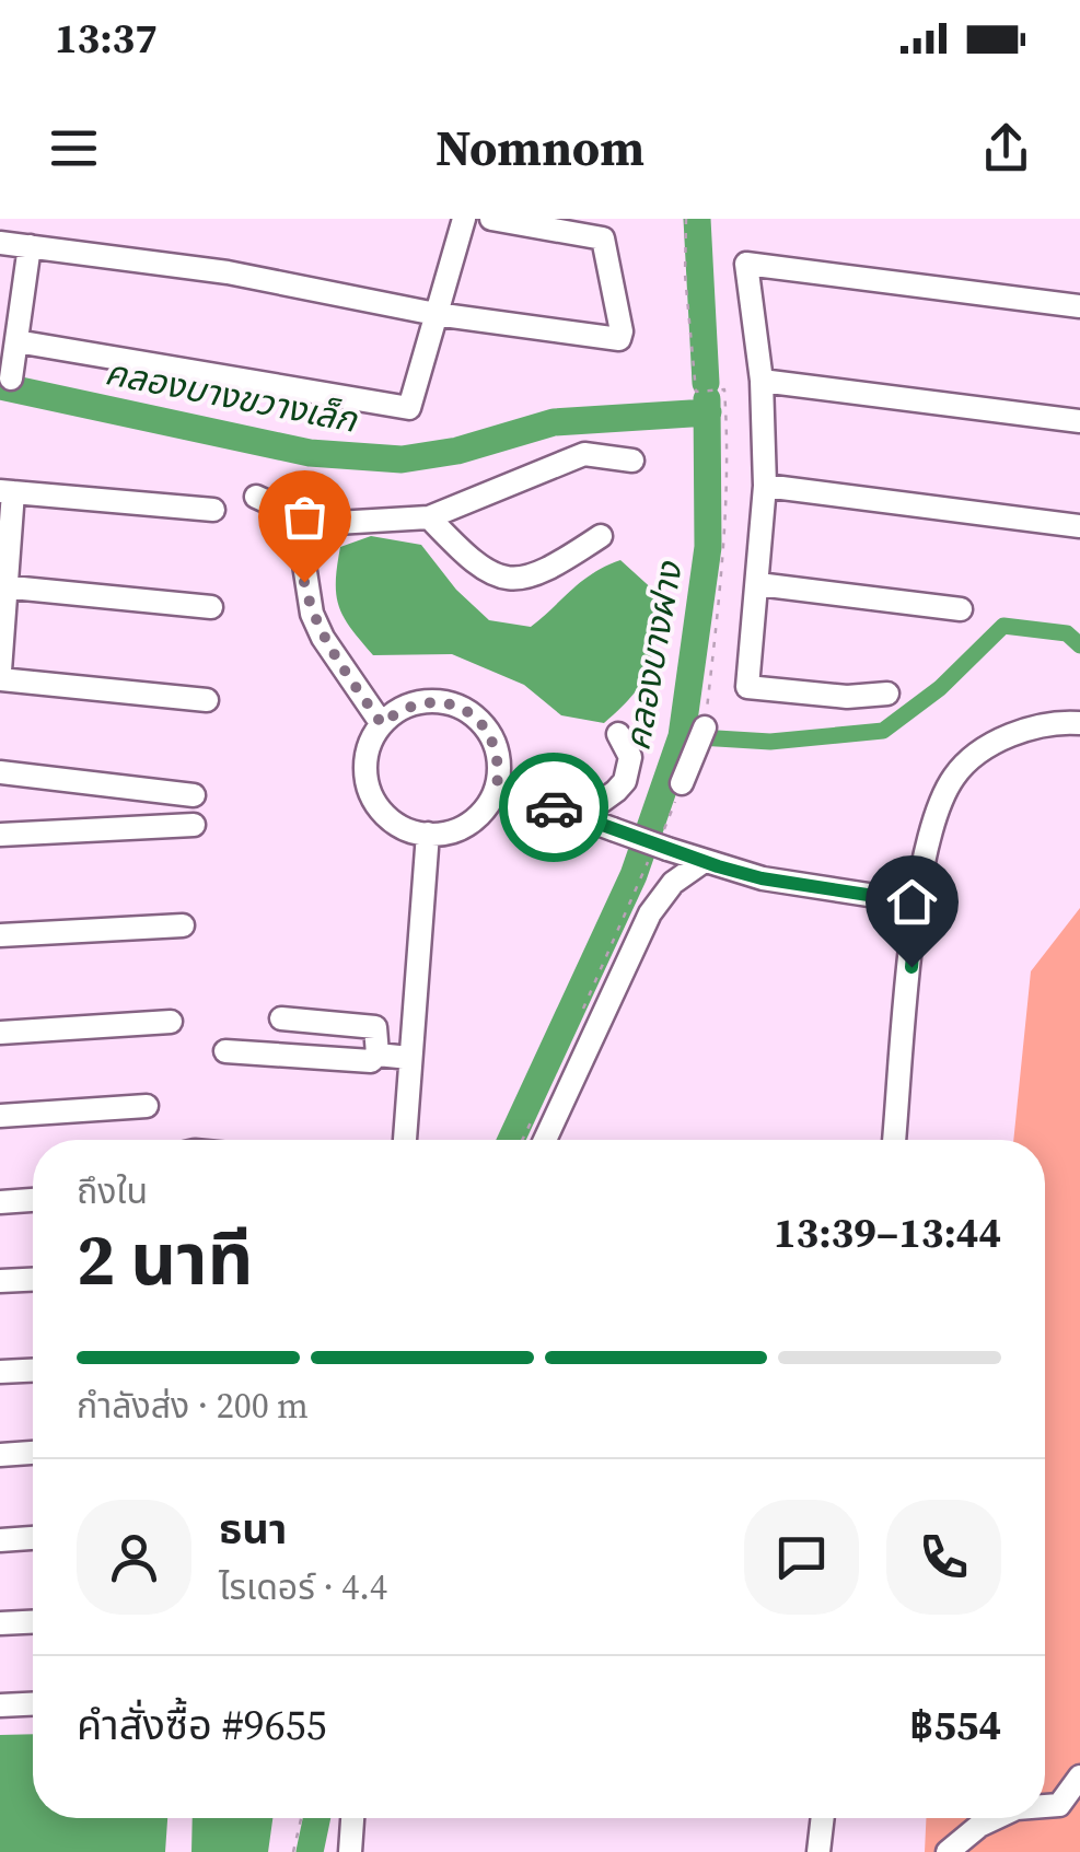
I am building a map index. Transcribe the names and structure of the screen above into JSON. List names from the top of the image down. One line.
{"water":["คลองบางขวางเล็ก","คลองบางฝาง"],"page":{"status":"13:37","header":"Nomnom","heading":["2 นาที","ถึงใน","13:39–13:44"],"panel":["ธนา","ไรเดอร์ · 4.4","คำสั่งซื้อ #9655","฿554"],"bar":"กำลังส่ง · 200 m"}}
